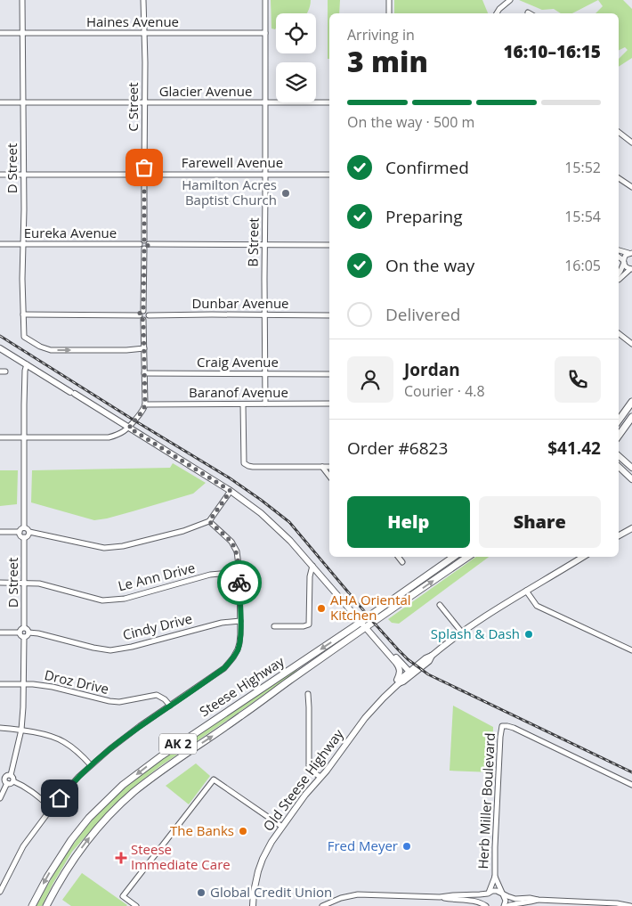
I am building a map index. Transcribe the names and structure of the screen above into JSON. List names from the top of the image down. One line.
{"streets":{"highway":["Steese Highway","AK 2"],"main road":["Old Steese Highway"],"street":["Haines Avenue","Glacier Avenue","C Street","Farewell Avenue","D Street","Eureka Avenue","B Street","Dunbar Avenue","Craig Avenue","Baranof Avenue","Le Ann Drive","Cindy Drive","Droz Drive","Herb Miller Boulevard"]},"crossings":[["Haines Avenue","C Street"],["Haines Avenue","D Street"],["Haines Avenue","B Street"],["Glacier Avenue","C Street"],["Glacier Avenue","D Street"],["Glacier Avenue","B Street"],["C Street","Farewell Avenue"],["C Street","Eureka Avenue"],["Farewell Avenue","D Street"],["Farewell Avenue","B Street"],["D Street","Eureka Avenue"],["D Street","Le Ann Drive"],["D Street","Cindy Drive"],["Eureka Avenue","B Street"],["B Street","Dunbar Avenue"],["B Street","Craig Avenue"],["B Street","Baranof Avenue"]],"places":{"other":["Hamilton Acres Baptist Church","AHA Oriental Kitchen","Splash & Dash","The Banks","Fred Meyer","Global Credit Union"],"health":["Steese Immediate Care"]},"page":{"heading":["3 min","Arriving in","16:10–16:15"],"panel":["Jordan","Courier · 4.8","Order #6823","$41.42"],"bar":"On the way · 500 m","list":[["Confirmed","15:52"],["Preparing","15:54"],["On the way","16:05"],"Delivered"],"buttons":["Help","Share"]}}
